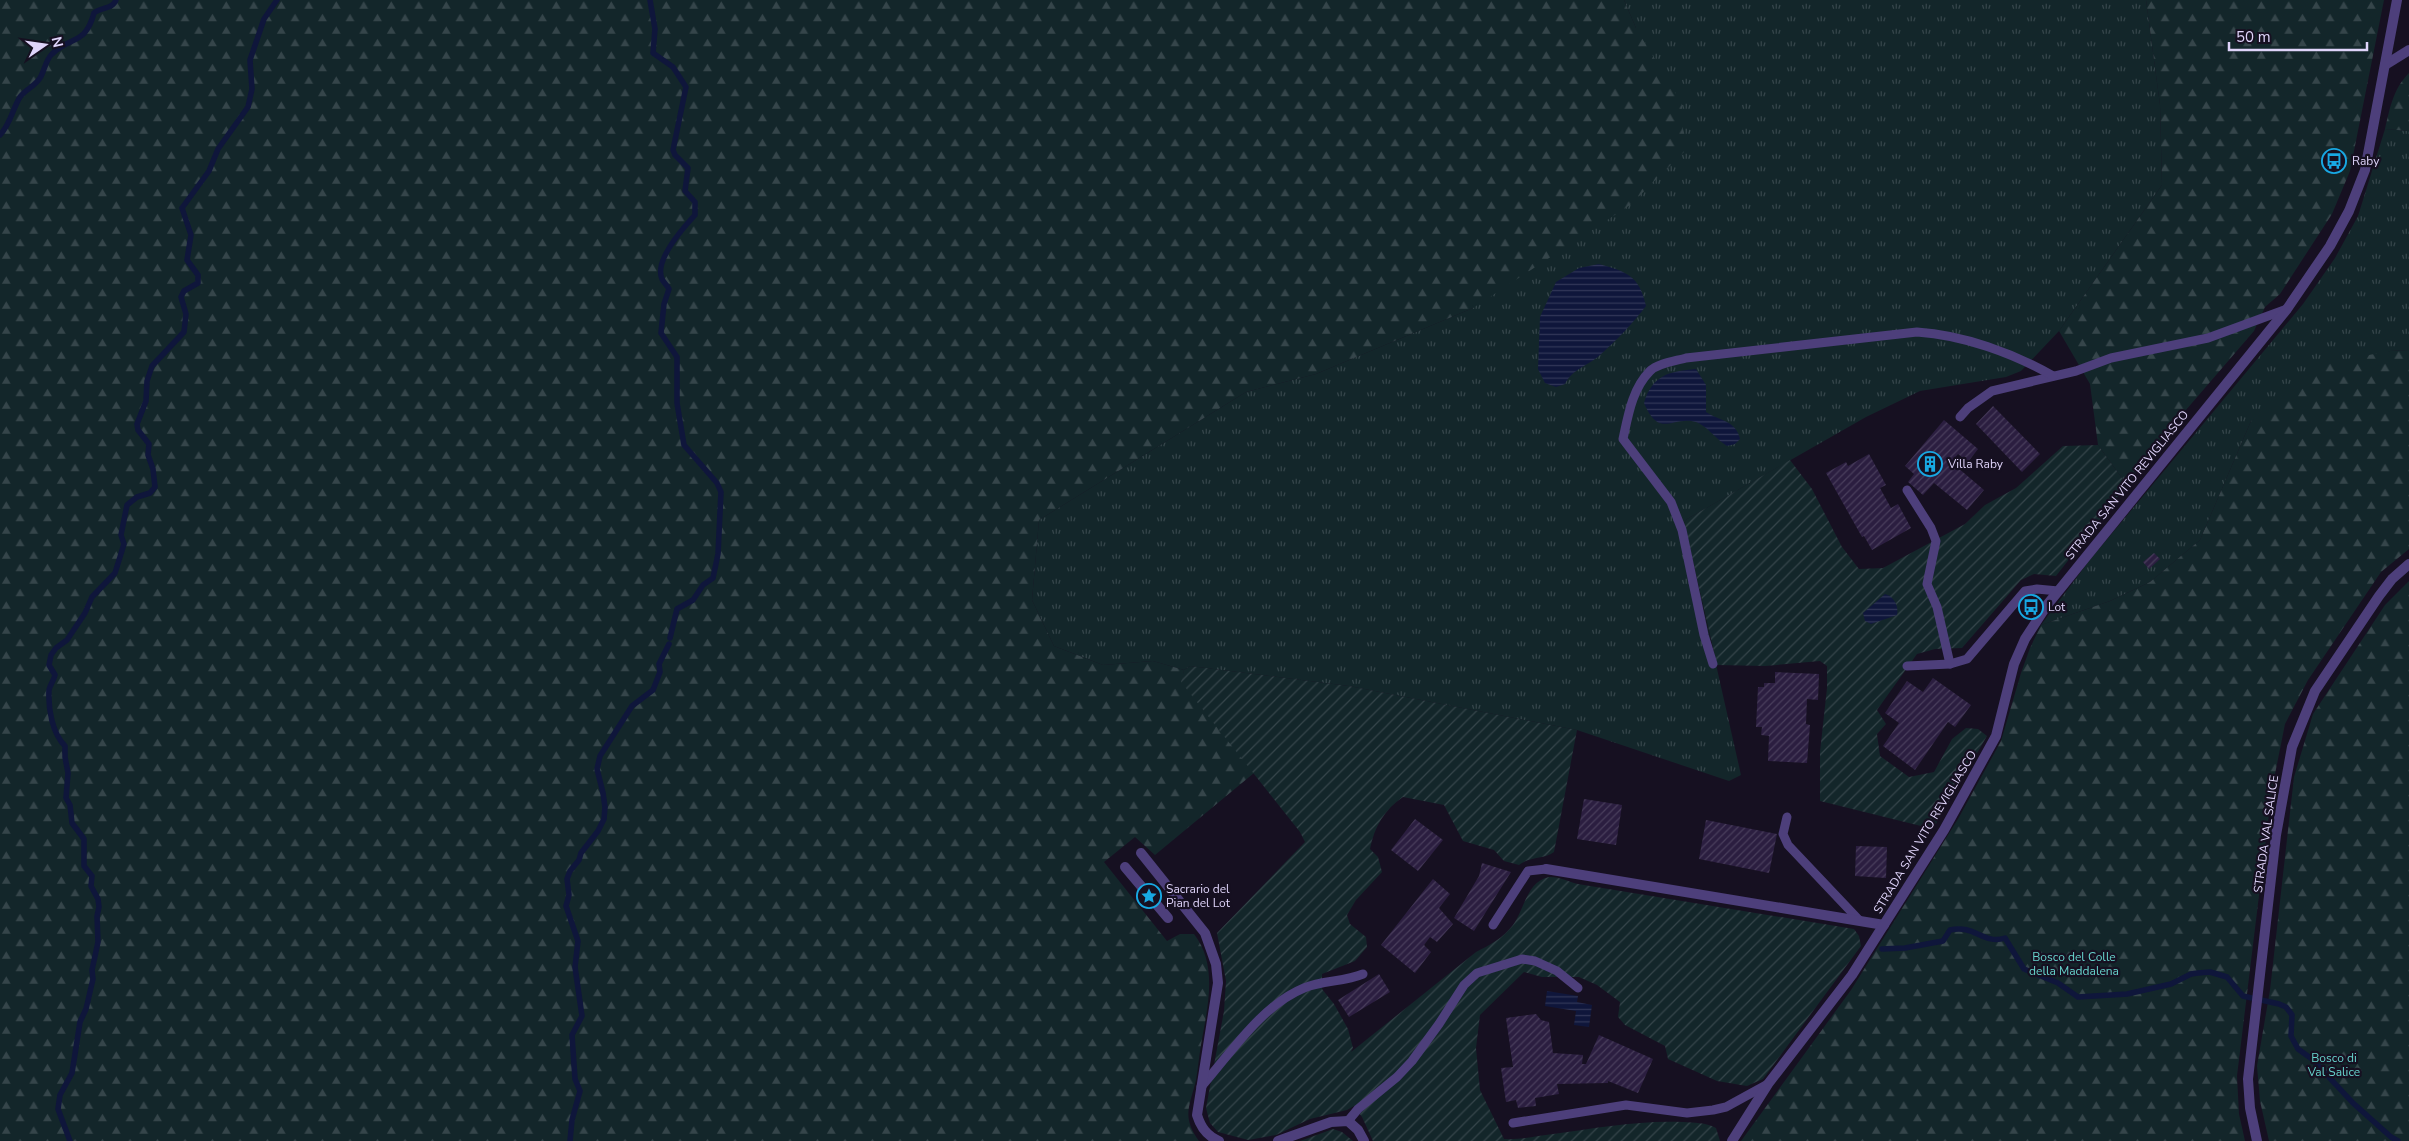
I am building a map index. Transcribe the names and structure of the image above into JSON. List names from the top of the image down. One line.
{"streets":{"street":["STRADA SAN VITO REVIGLIASCO","STRADA VAL SALICE"]},"parks":["Bosco del Colle della Maddalena","Bosco di Val Salice"],"places":{"bus stop":["Raby","Lot"],"building":["Villa Raby"],"place":["Sacrario del Pian del Lot"]},"scale_bar":"50 m","north":"right"}
